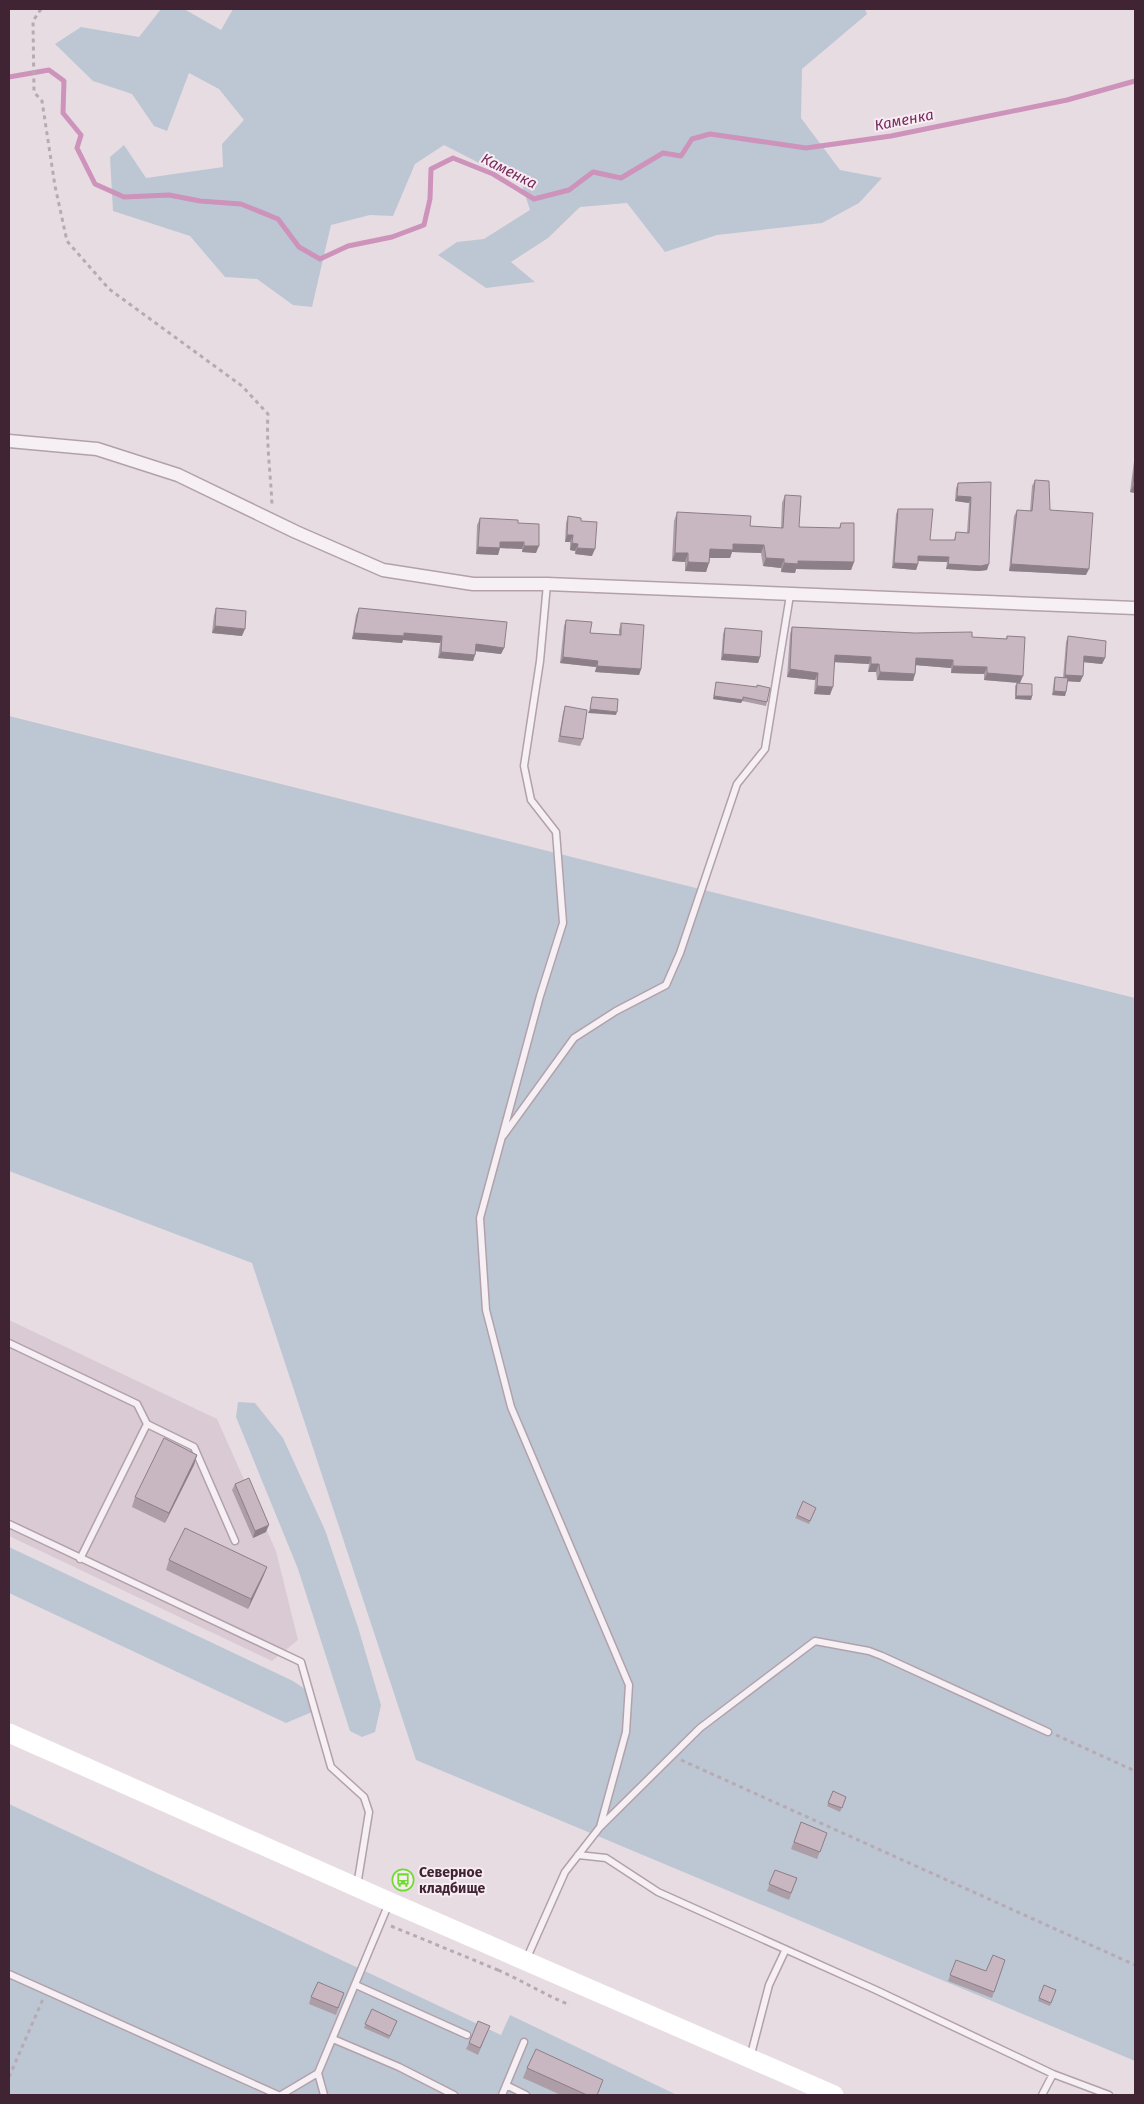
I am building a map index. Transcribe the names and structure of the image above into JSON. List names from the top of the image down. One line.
{"water":["Каменка"],"places":{"bus stop":["Северное кладбище"]}}
